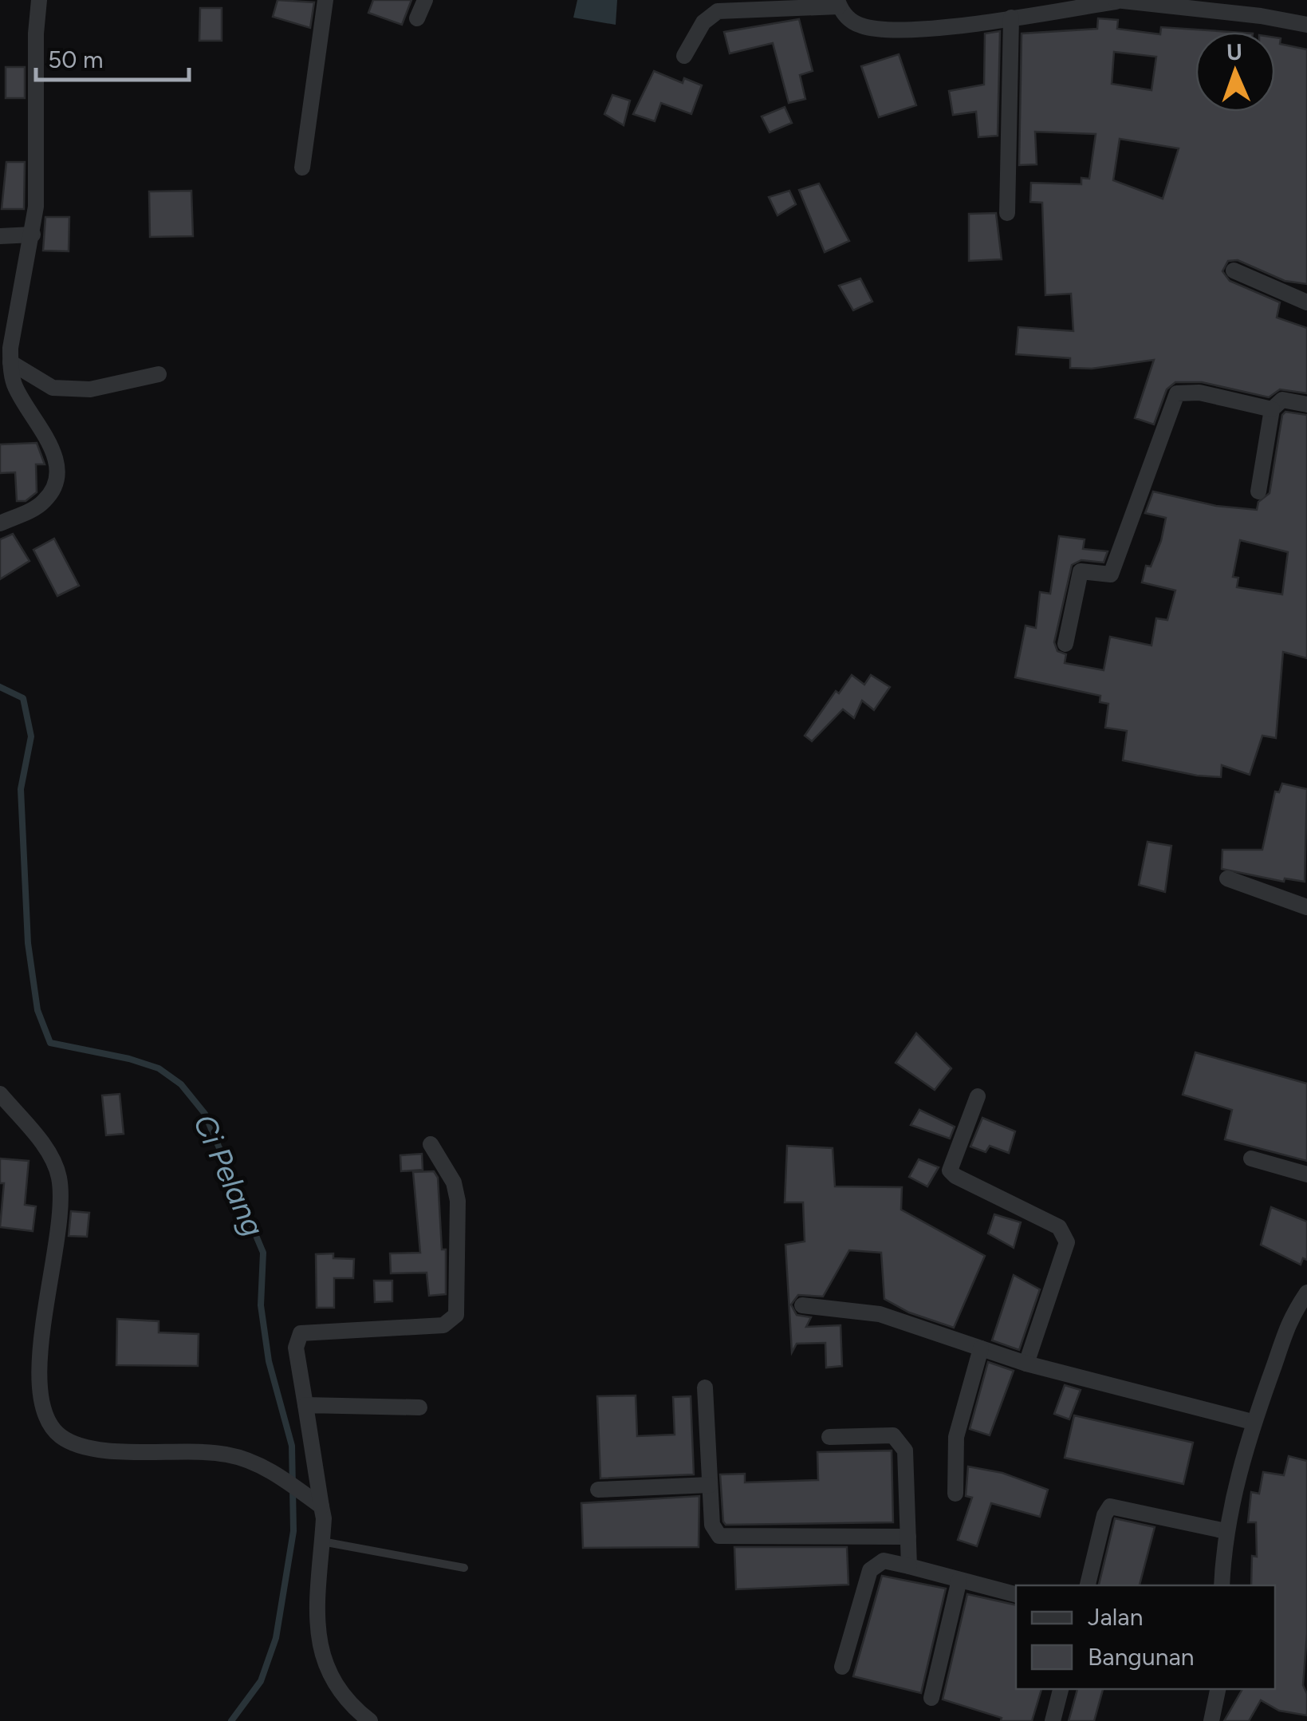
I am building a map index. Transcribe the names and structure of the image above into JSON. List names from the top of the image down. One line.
{"water":["Ci Pelang"],"legend":["Jalan","Bangunan"],"scale_bar":"50 m","north":"top"}
